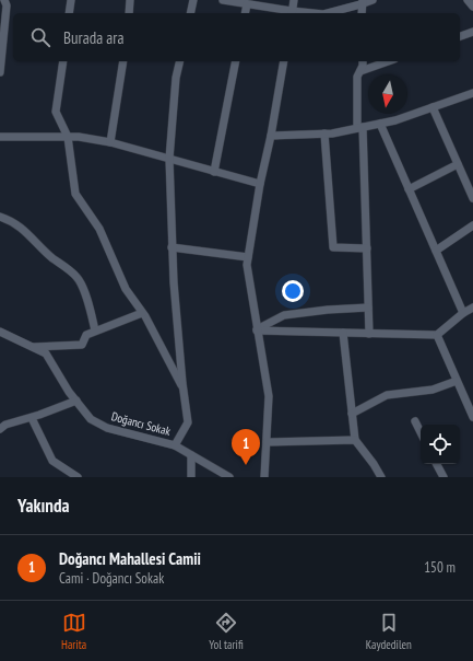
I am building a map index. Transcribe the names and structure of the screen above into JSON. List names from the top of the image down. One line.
{"streets":{"street":["Doğancı Sokak"]},"north":"bottom","page":{"search":"Burada ara","pins":"1","heading":"Yakında","list":[{"mark":"1","name":"Doğancı Mahallesi Camii","note":"Cami · Doğancı Sokak","value":"150 m"}],"nav":["Harita","Yol tarifi","Kaydedilen"]}}
